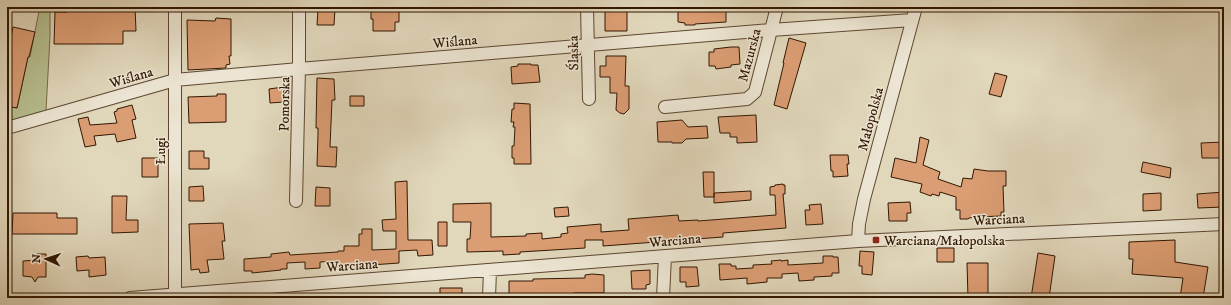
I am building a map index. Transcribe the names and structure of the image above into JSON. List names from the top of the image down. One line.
{"streets":{"street":["Wiślana","Śląska","Mazurska","Pomorska","Małopolska","Ługi","Warciana"]},"crossings":[["Wiślana","Śląska"],["Wiślana","Mazurska"],["Wiślana","Pomorska"],["Wiślana","Małopolska"],["Wiślana","Ługi"],["Małopolska","Warciana"],["Ługi","Warciana"]],"places":{"transit":["Warciana/Małopolska"]},"north":"left"}
